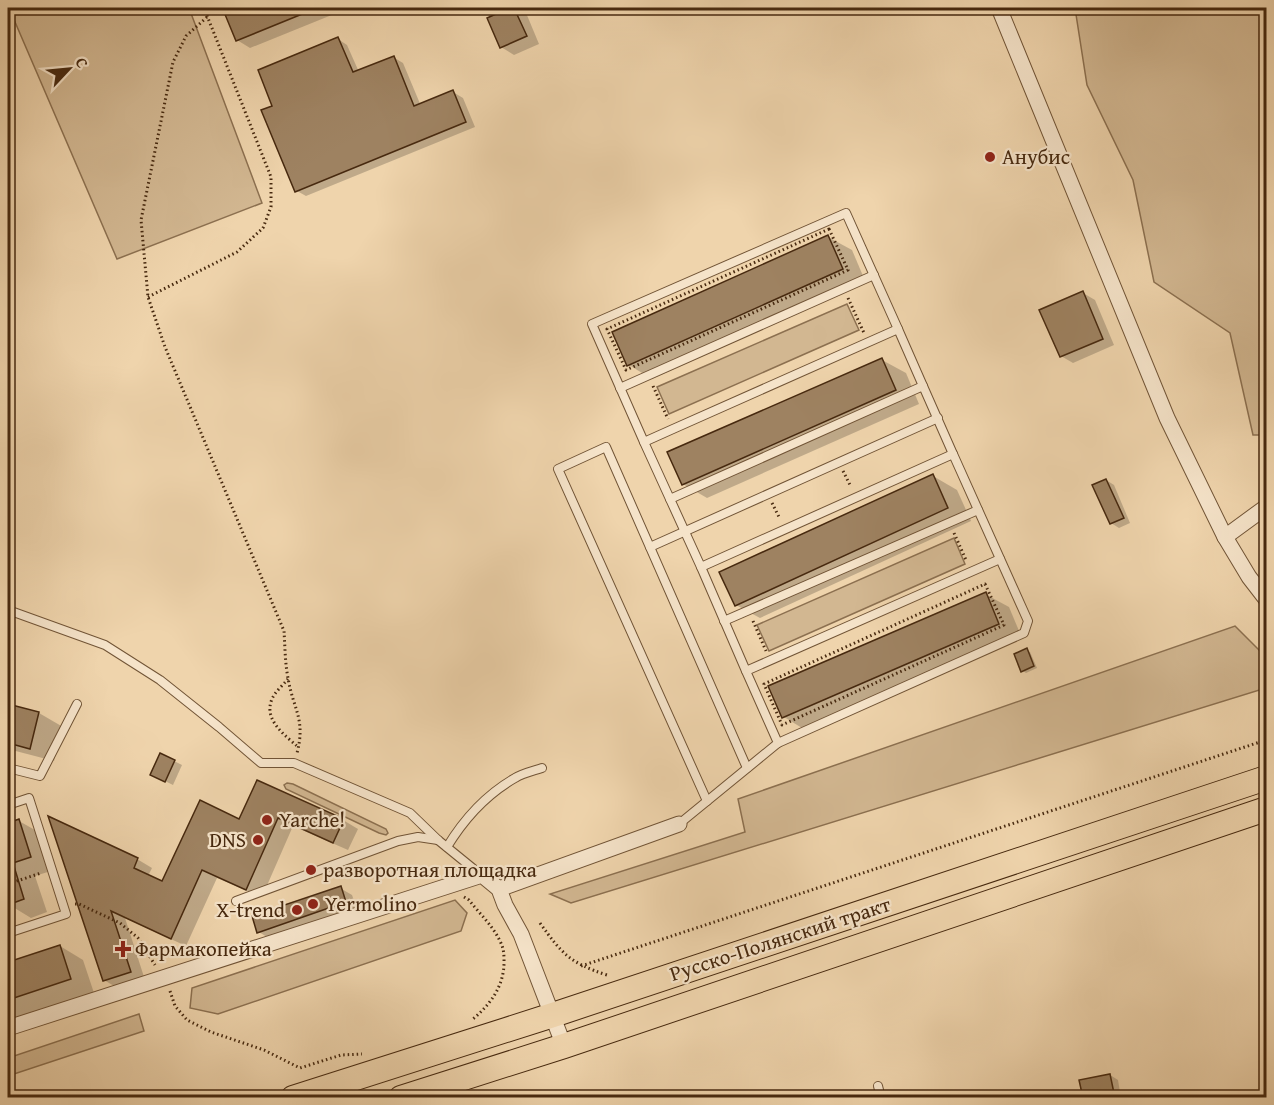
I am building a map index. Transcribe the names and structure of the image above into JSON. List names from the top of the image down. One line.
{"streets":{"main road":["Русско-Полянский тракт"]},"places":{"other":["Анубис","Yarche!","DNS","разворотная площадка","Yermolino","X-trend"],"health":["Фармакопейка"]},"north":"top right"}
